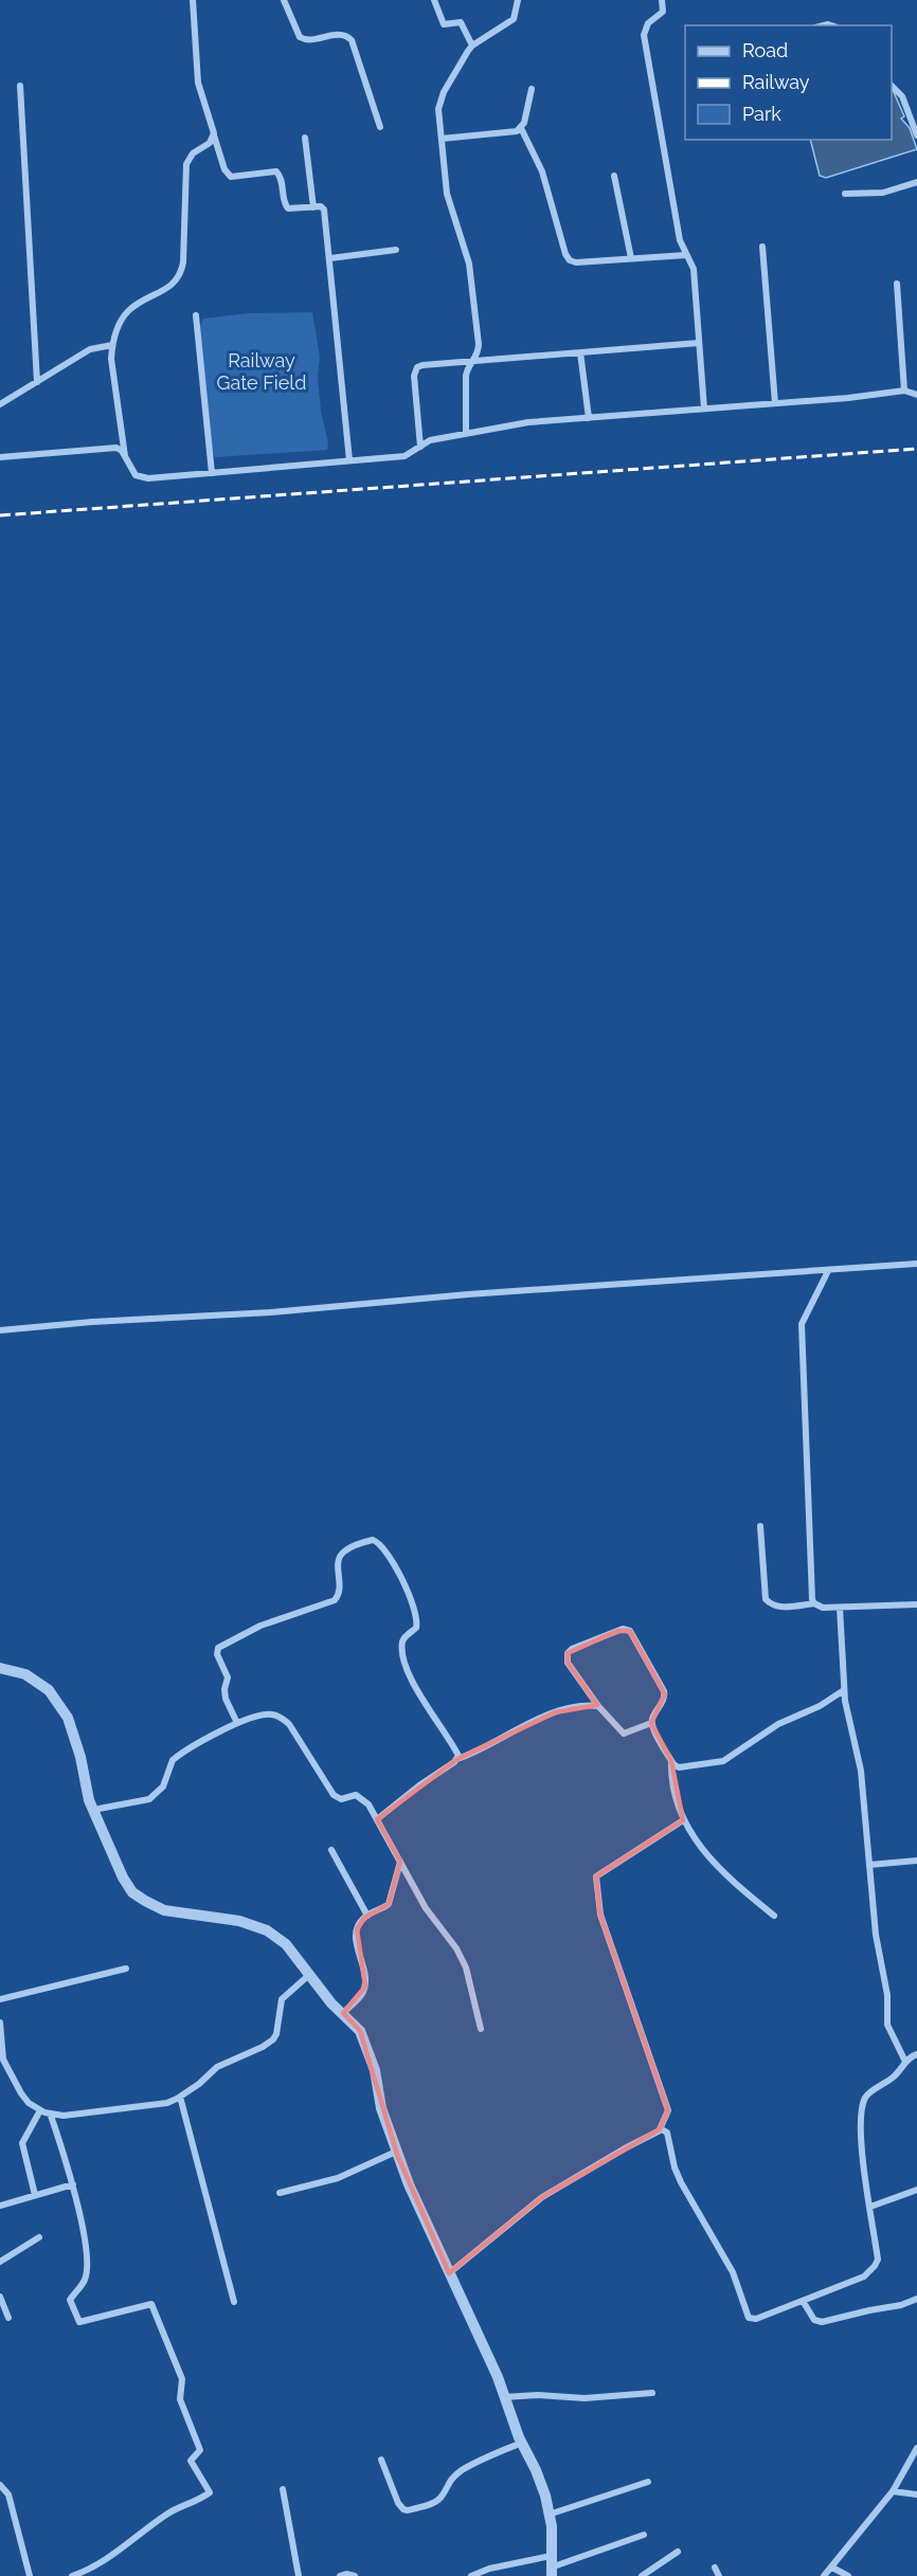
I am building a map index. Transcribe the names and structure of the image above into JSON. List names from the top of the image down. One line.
{"parks":["Railway Gate Field"],"legend":["Road","Railway","Park"]}
